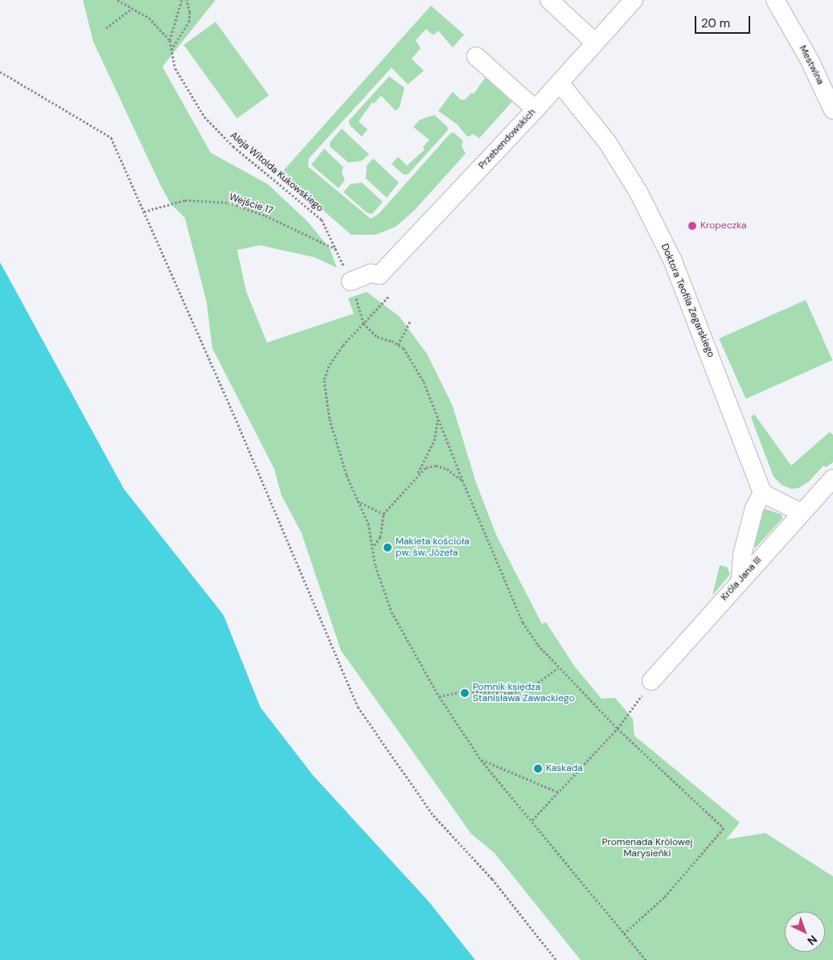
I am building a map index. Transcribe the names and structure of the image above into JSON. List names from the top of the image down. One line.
{"streets":{"street":["Mestwina","Przebendowskich","Doktora Teofila Zegarskiego","Króla Jana III"],"path":["Aleja Witolda Kukowskiego","Wejście 17"]},"crossings":[["Przebendowskich","Doktora Teofila Zegarskiego"],["Aleja Witolda Kukowskiego","Wejście 17"]],"parks":["Promenada Królowej Marysieńki"],"places":["Kropeczka","Makieta kościoła pw. św. Józefa","Pomnik księdza Stanisława Zawackiego","Kaskada"],"scale_bar":"20 m","north":"bottom right"}
